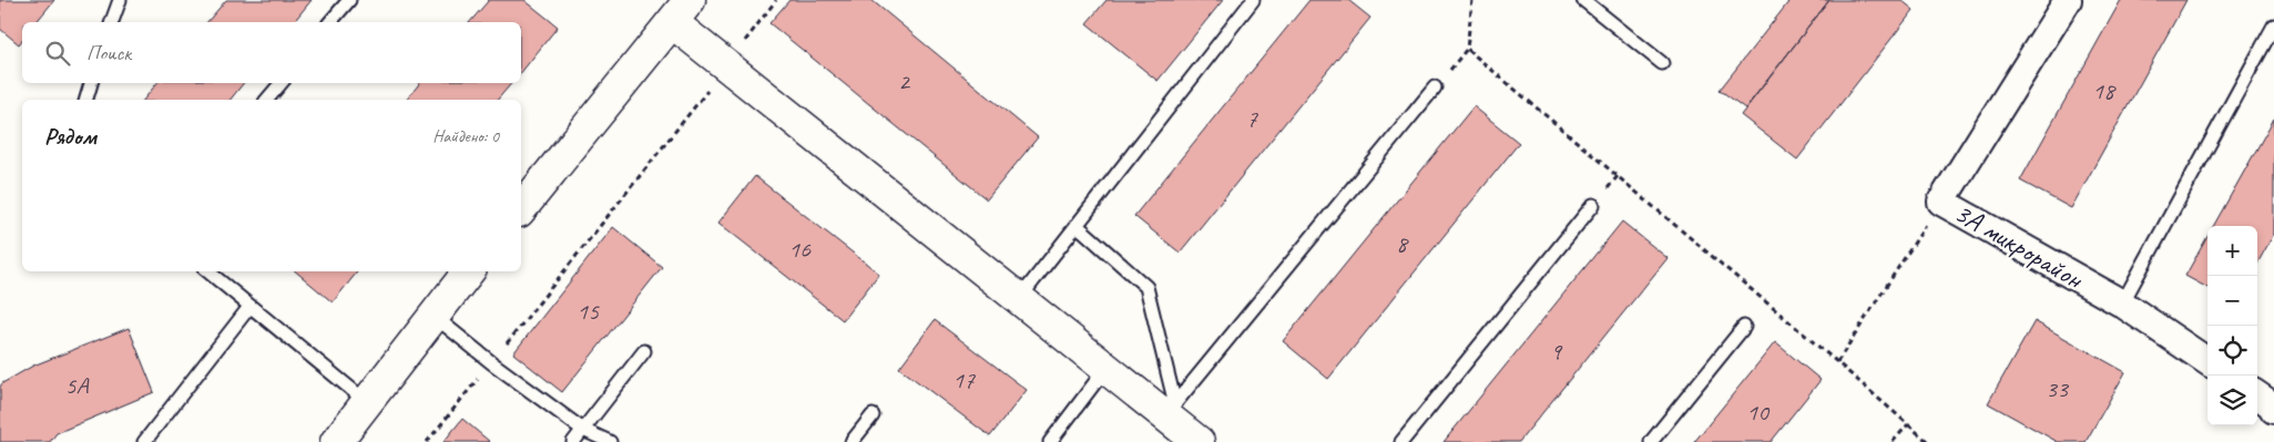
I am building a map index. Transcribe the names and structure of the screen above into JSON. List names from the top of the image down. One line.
{"streets":{"street":["3А микрорайон"]},"house_numbers":["2","18","7","8","16","15","9","17","5А","33","10"],"page":{"search":"Поиск","heading":["Рядом","Найдено: 0"],"map_buttons":["+","−"]}}
